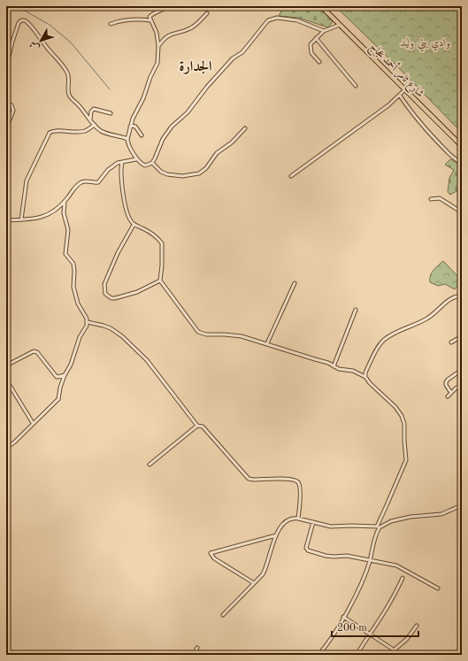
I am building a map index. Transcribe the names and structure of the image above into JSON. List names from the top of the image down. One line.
{"streets":{"main road":["شارع ثامر أحمد عجاج"]},"districts":["الجدارة"],"parks":["وادي بني وليد"],"scale_bar":"200 m","north":"bottom left"}
